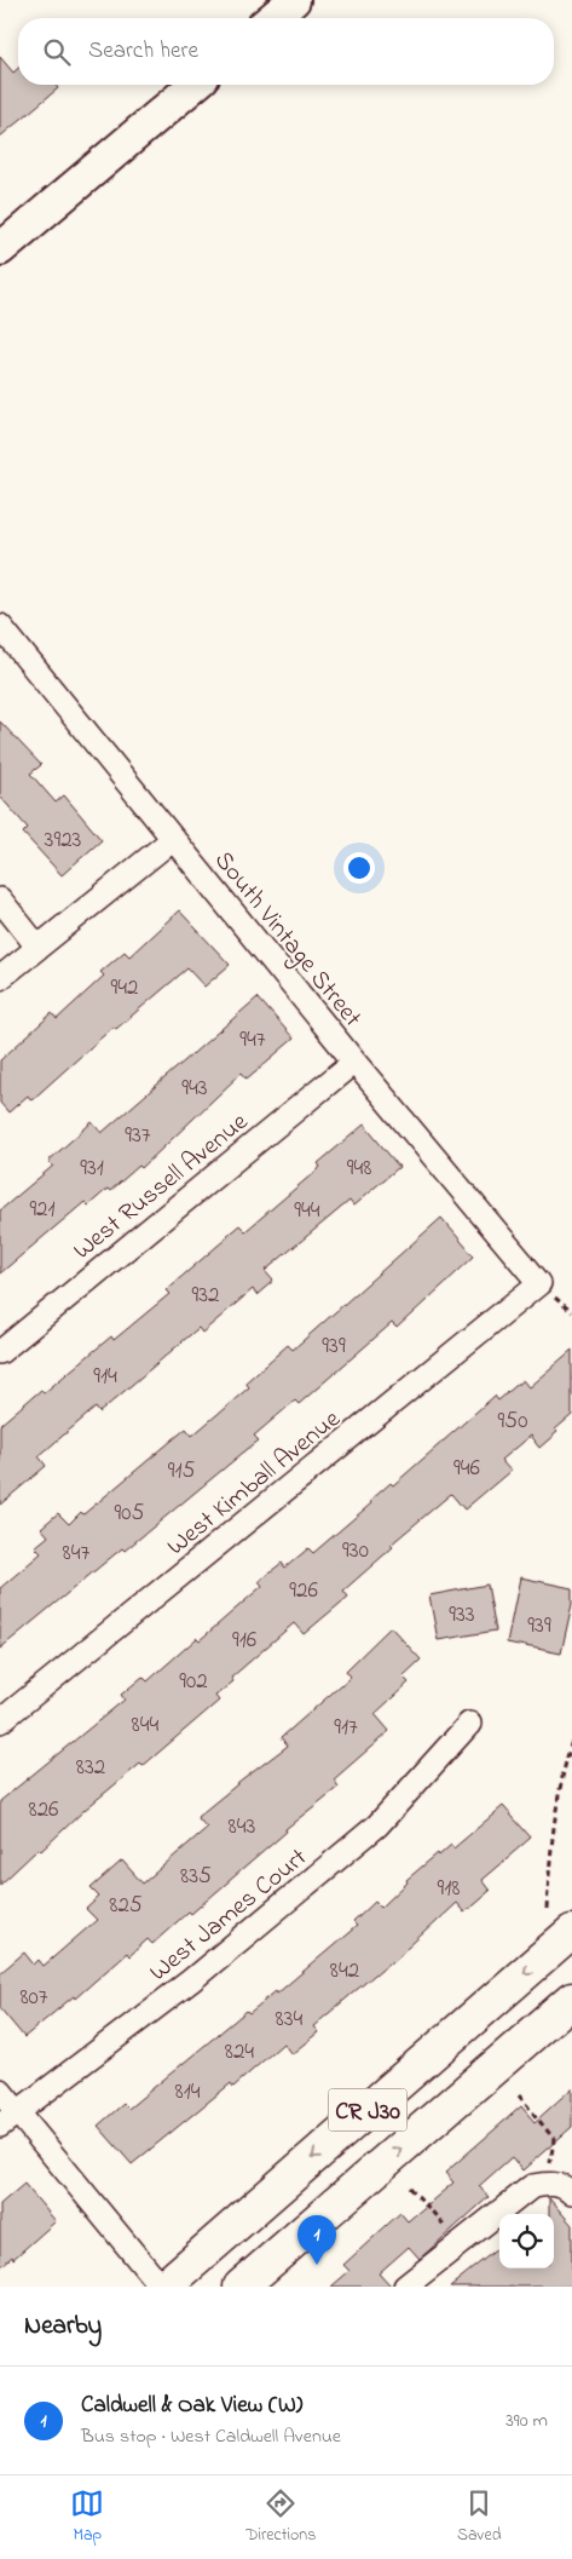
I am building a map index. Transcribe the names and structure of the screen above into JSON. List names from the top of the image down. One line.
{"streets":{"main road":["CR J30"],"street":["South Vintage Street","West Russell Avenue","West Kimball Avenue","West James Court"]},"crossings":[["South Vintage Street","West Russell Avenue"],["South Vintage Street","West Kimball Avenue"]],"house_numbers":["3923","942","947","943","937","931","948","921","944","932","939","914","950","946","915","905","930","847","926","933","939","916","902","844","917","832","826","843","835","918","825","842","807","834","824","814"],"page":{"search":"Search here","pins":"1","heading":"Nearby","list":[{"mark":"1","name":"Caldwell & Oak View (W)","note":"Bus stop · West Caldwell Avenue","value":"390 m"}],"nav":["Map","Directions","Saved"]}}
